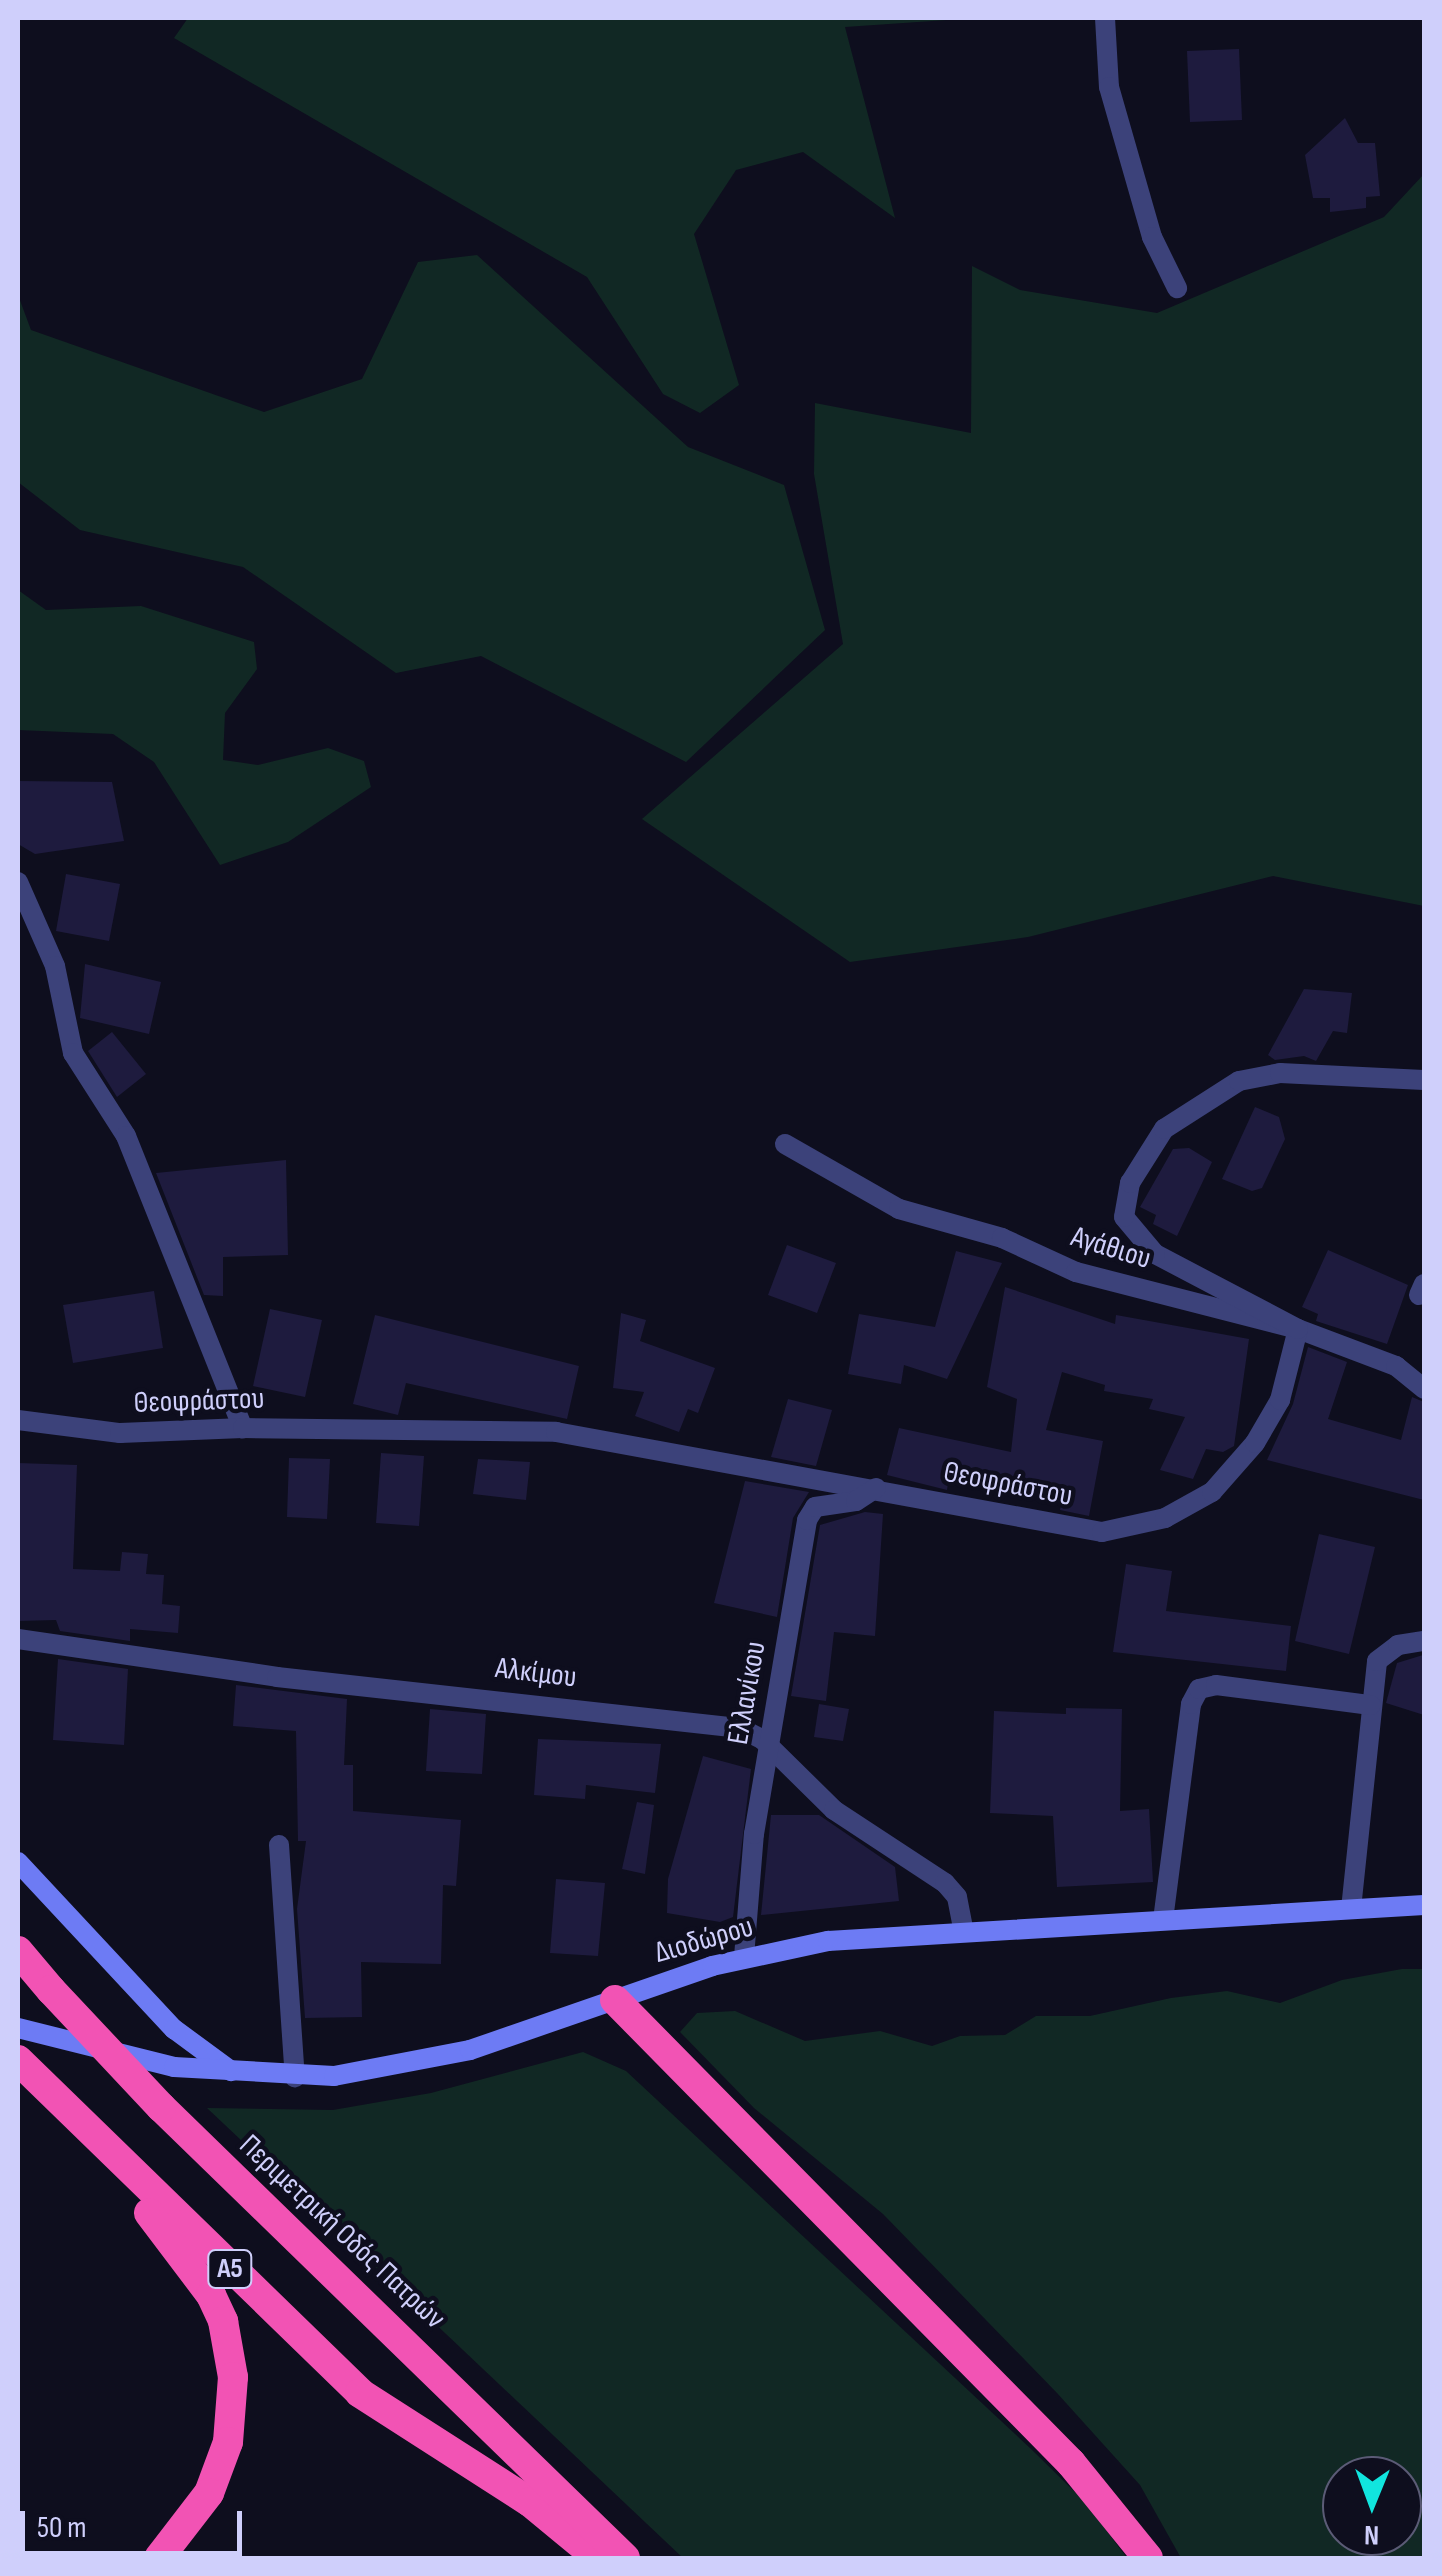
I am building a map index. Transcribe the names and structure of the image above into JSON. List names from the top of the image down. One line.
{"streets":{"highway":["Περιμετρική Οδός Πατρών","Α5"],"street":["Αγάθιου","Θεοφράστου","Αλκίμου","Ελλανίκου","Διοδώρου"]},"crossings":[["Αγάθιου","Θεοφράστου"],["Θεοφράστου","Ελλανίκου"],["Αλκίμου","Ελλανίκου"],["Αλκίμου","Διοδώρου"],["Ελλανίκου","Διοδώρου"]],"scale_bar":"50 m","north":"bottom"}
